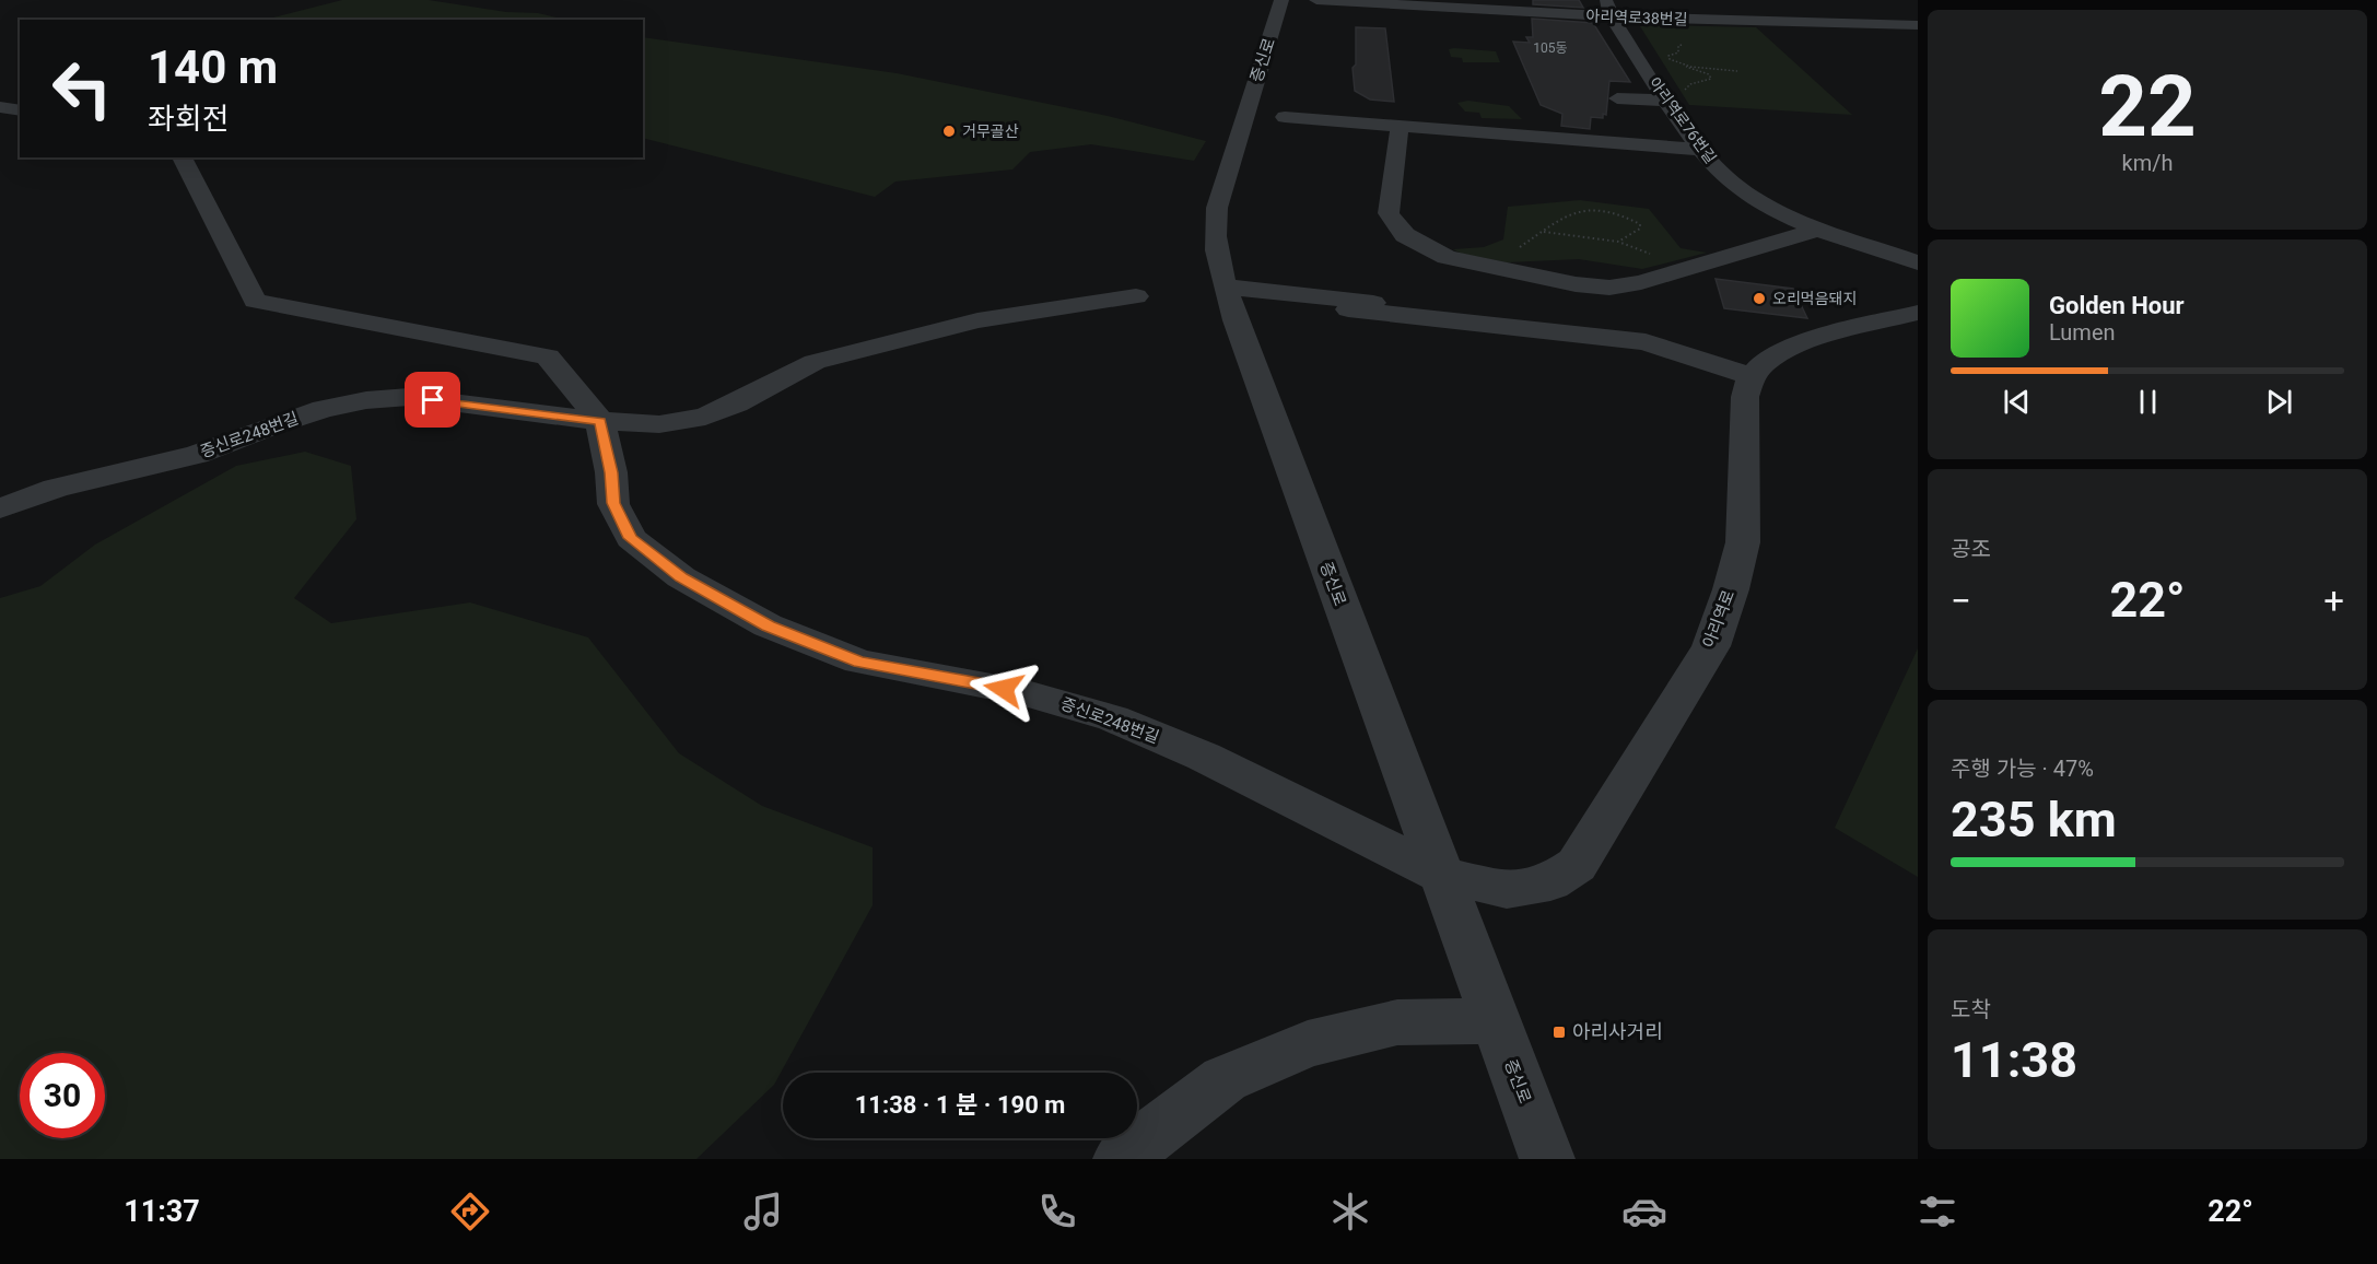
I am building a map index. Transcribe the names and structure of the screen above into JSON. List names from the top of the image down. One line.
{"streets":{"street":["아리역로38번길","증신로","아리역로76번길","증신로248번길","아리역로"]},"crossings":[["아리역로38번길","아리역로76번길"],["증신로","증신로248번길"],["증신로","아리역로"],["증신로248번길","아리역로"]],"places":{"other":["거무골산","오리먹음돼지"],"transit":["아리사거리"]},"house_numbers":["105동"],"page":{"tile":[["22","km/h"],"공조",["주행 가능 · 47%","235 km"],["도착","11:38"]],"turn":["140 m","좌회전"],"song":["Golden Hour","Lumen"],"heat":["−","22°","+"],"limit":"30","trip":"11:38 · 1 분 · 190 m","tabs":["11:37","22°"]}}
